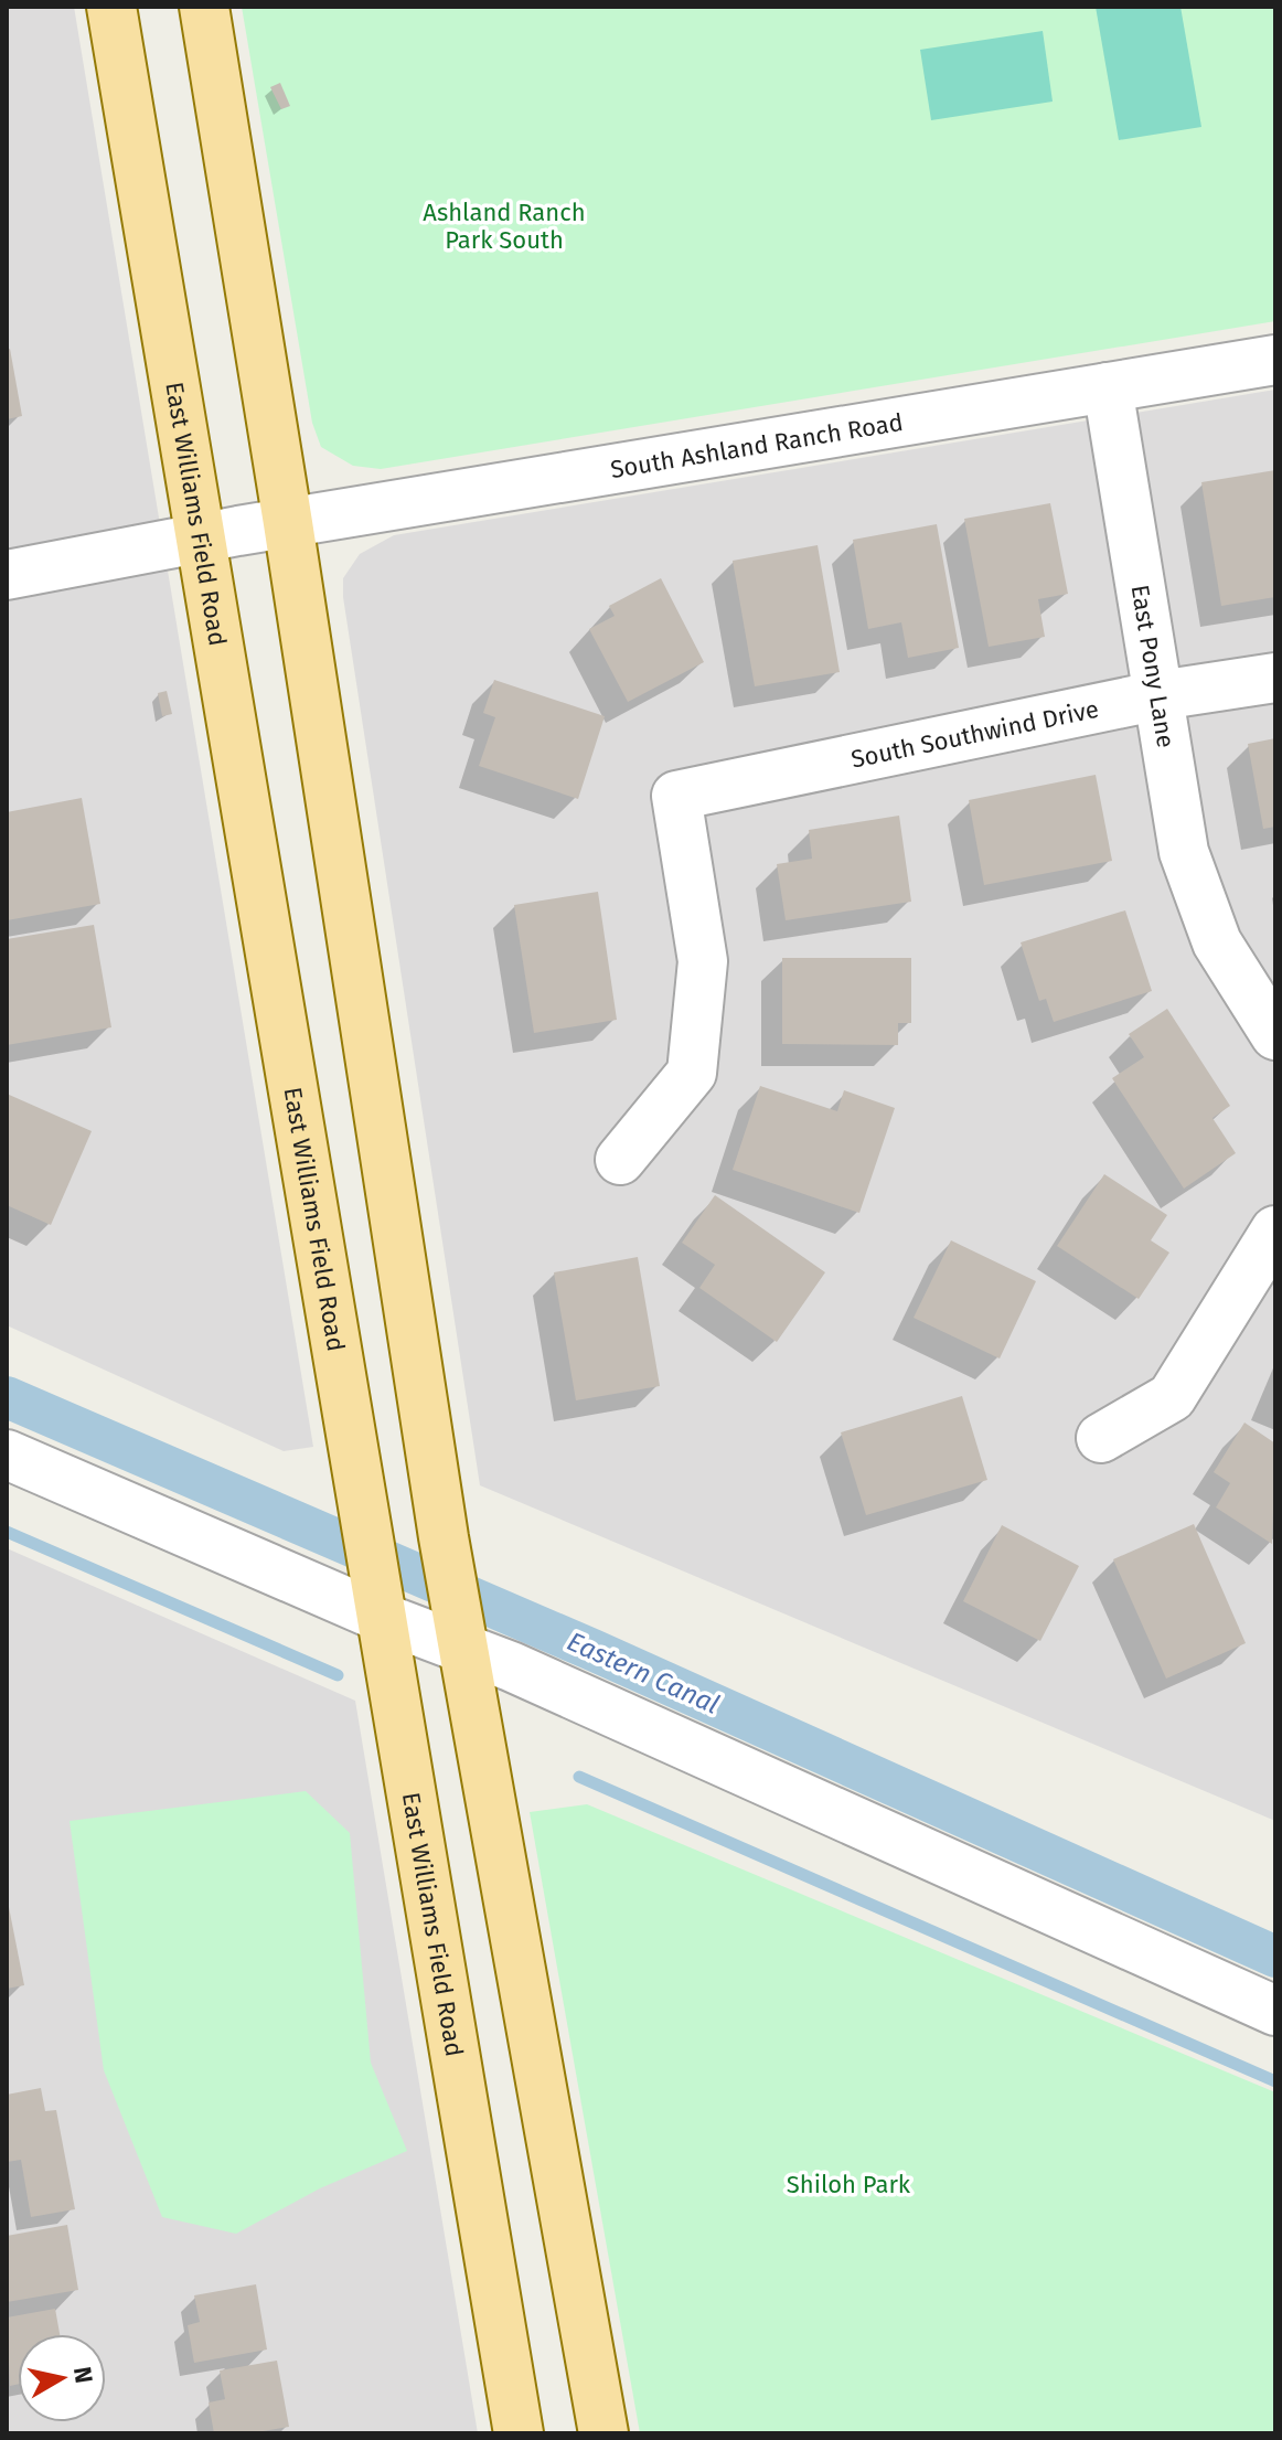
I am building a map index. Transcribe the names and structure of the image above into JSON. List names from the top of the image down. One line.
{"streets":{"main road":["East Williams Field Road"],"street":["South Ashland Ranch Road","East Pony Lane","South Southwind Drive"]},"crossings":[["South Ashland Ranch Road","East Williams Field Road"],["South Ashland Ranch Road","East Pony Lane"],["East Pony Lane","South Southwind Drive"]],"water":["Eastern Canal"],"parks":["Ashland Ranch Park South","Shiloh Park"],"north":"right"}
